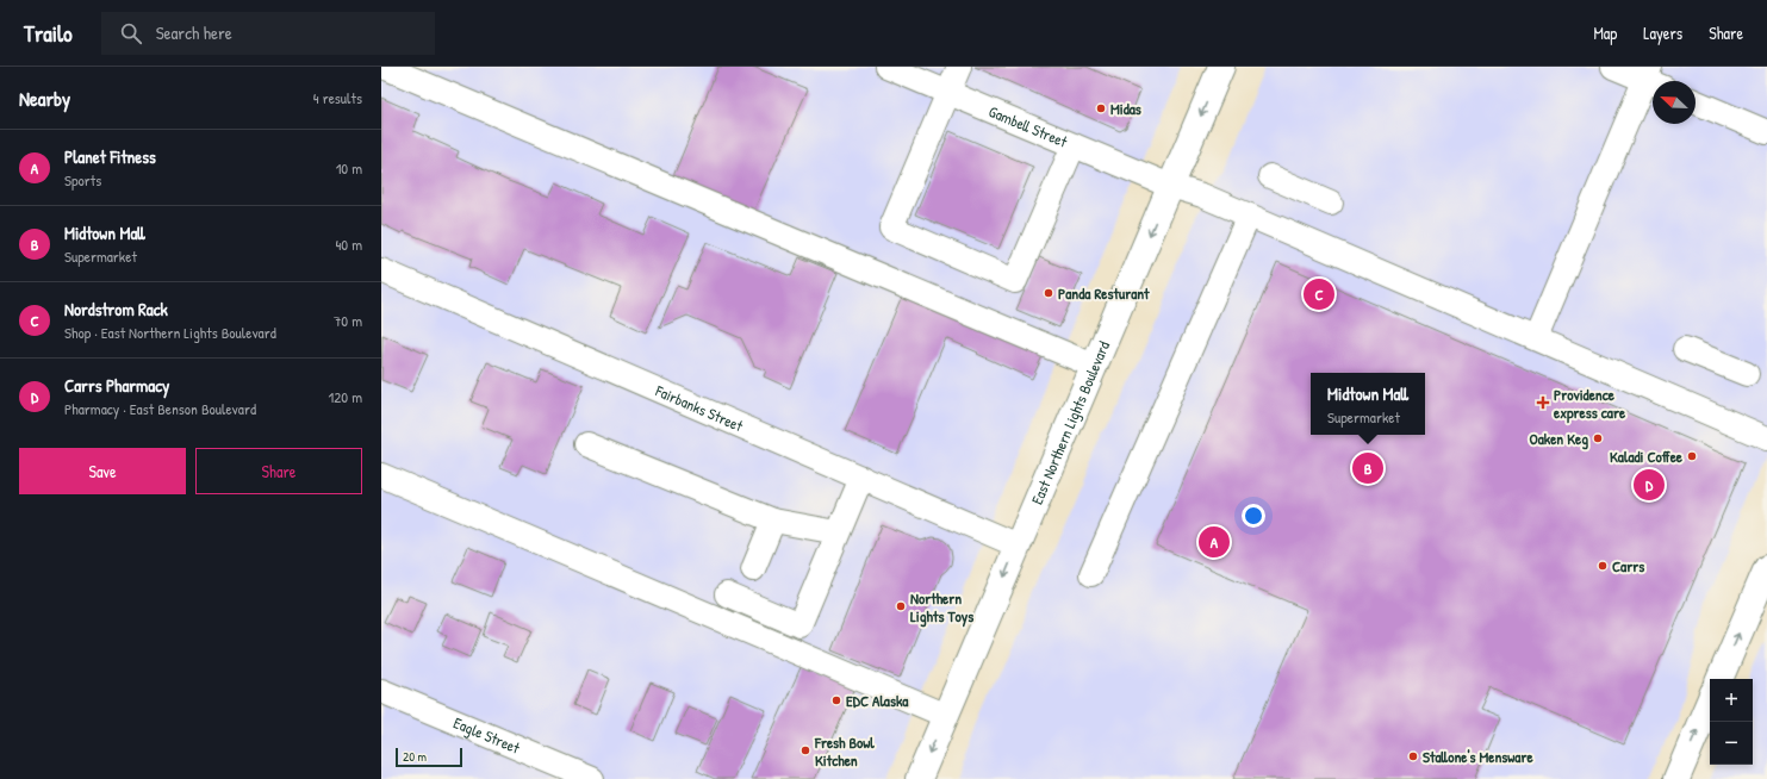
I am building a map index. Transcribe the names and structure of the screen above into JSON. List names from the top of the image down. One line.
{"streets":{"main road":["East Northern Lights Boulevard"],"street":["Gambell Street","Fairbanks Street","Eagle Street"]},"crossings":[["Gambell Street","East Northern Lights Boulevard"],["Fairbanks Street","East Northern Lights Boulevard"]],"one_way":["East Northern Lights Boulevard"],"places":{"other":["Midas","Panda Resturant","Oaken Keg","Kaladi Coffee","Carrs","Northern Lights Toys","EDC Alaska","Fresh Bowl Kitchen","Stallone's Mensware"],"health":["Providence express care"]},"scale_bar":"20 m","north":"top left","page":{"header":"Trailo","search":"Search here","nav":["Map","Layers","Share"],"heading":["Nearby","4 results"],"list":[{"mark":"A","name":"Planet Fitness","note":"Sports","value":"10 m"},{"mark":"B","name":"Midtown Mall","note":"Supermarket","value":"40 m"},{"mark":"C","name":"Nordstrom Rack","note":"Shop · East Northern Lights Boulevard","value":"70 m"},{"mark":"D","name":"Carrs Pharmacy","note":"Pharmacy · East Benson Boulevard","value":"120 m"}],"pins":["C","B","D","A"],"popup":["Midtown Mall","Supermarket"],"buttons":["Save","Share"],"map_buttons":["+","−"],"scale":"20 m"}}
